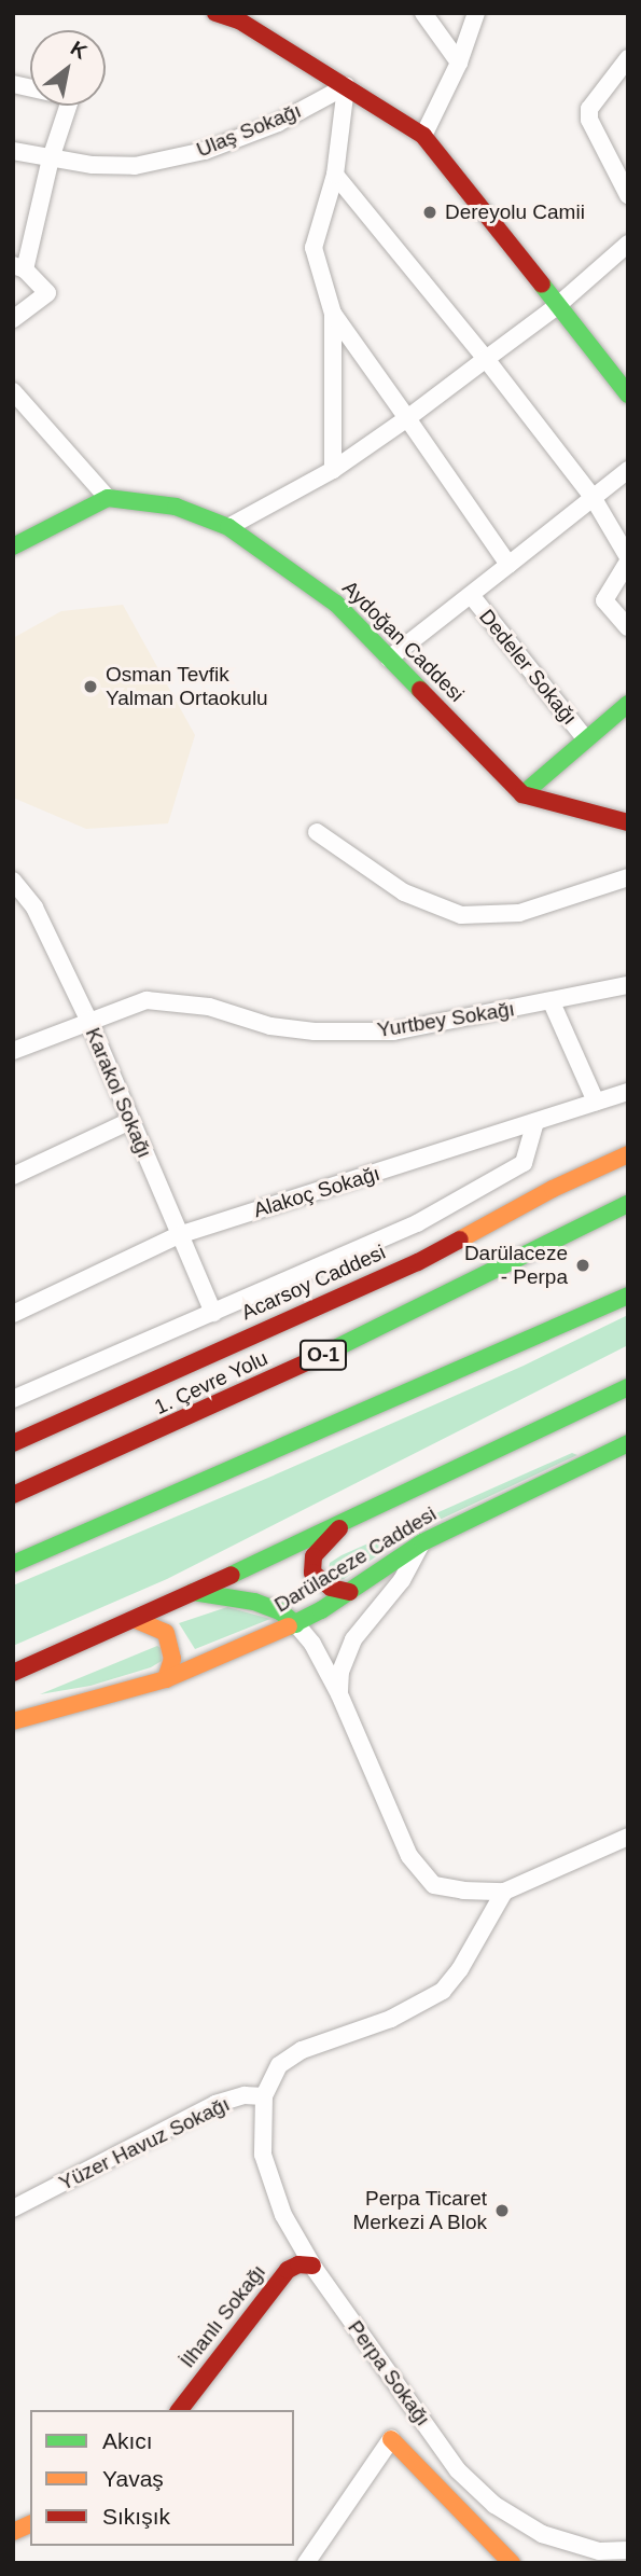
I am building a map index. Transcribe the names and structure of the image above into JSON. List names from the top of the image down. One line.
{"streets":{"main road":["Aydoğan Caddesi","Acarsoy Caddesi","O-1","1. Çevre Yolu","Darülaceze Caddesi","İlhanlı Sokağı"],"street":["Ulaş Sokağı","Dedeler Sokağı","Yurtbey Sokağı","Karakol Sokağı","Alakoç Sokağı","Yüzer Havuz Sokağı","Perpa Sokağı"]},"crossings":[["Yurtbey Sokağı","Karakol Sokağı"],["Karakol Sokağı","Alakoç Sokağı"],["Yüzer Havuz Sokağı","Perpa Sokağı"],["İlhanlı Sokağı","Perpa Sokağı"]],"places":["Dereyolu Camii","Osman Tevfik Yalman Ortaokulu","Darülaceze - Perpa","Perpa Ticaret Merkezi A Blok"],"legend":["Akıcı","Yavaş","Sıkışık"],"north":"top right"}
